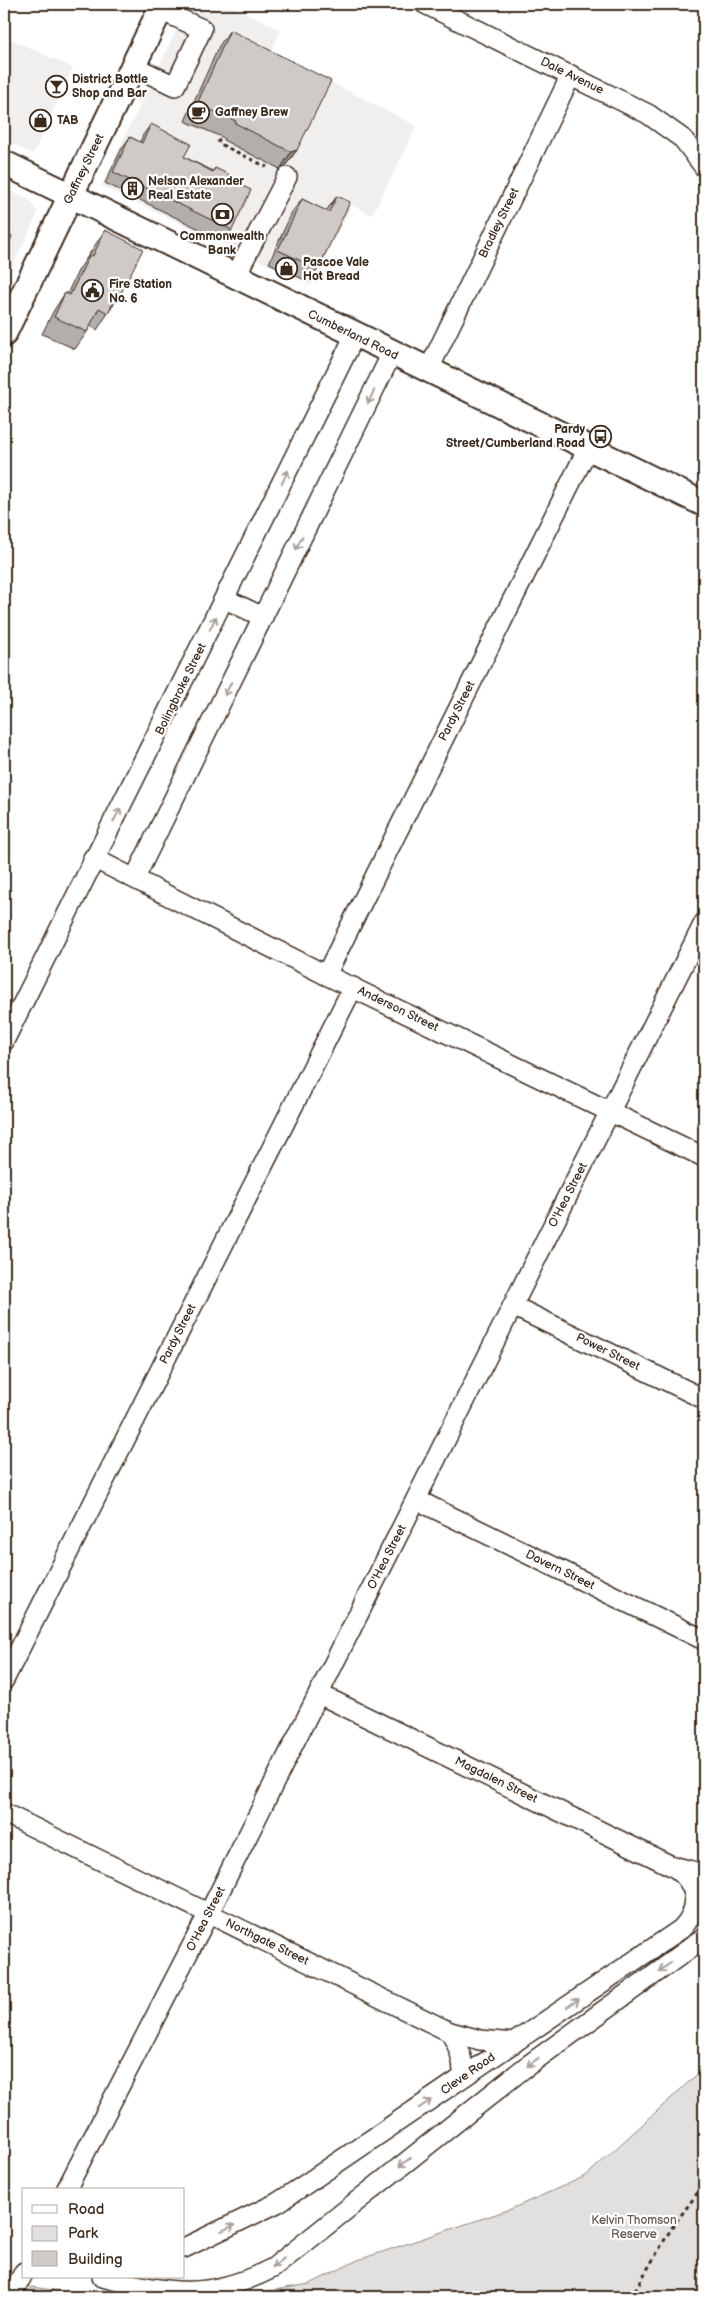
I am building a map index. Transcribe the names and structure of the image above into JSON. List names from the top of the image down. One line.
{"streets":{"main road":["Gaffney Street","Cumberland Road"],"street":["Dale Avenue","Bradley Street","Bolingbroke Street","Pardy Street","Anderson Street","O'Hea Street","Power Street","Davern Street","Magdalen Street","Northgate Street","Cleve Road"]},"crossings":[["Dale Avenue","Bradley Street"],["Gaffney Street","Cumberland Road"],["Bradley Street","Cumberland Road"],["Cumberland Road","Bolingbroke Street"],["Cumberland Road","Pardy Street"],["Bolingbroke Street","Anderson Street"],["Pardy Street","Anderson Street"],["Anderson Street","O'Hea Street"],["O'Hea Street","Power Street"],["O'Hea Street","Davern Street"],["O'Hea Street","Magdalen Street"],["O'Hea Street","Northgate Street"],["Magdalen Street","Cleve Road"],["Northgate Street","Cleve Road"]],"parks":["Kelvin Thomson Reserve"],"places":{"bar":["District Bottle Shop and Bar"],"cafe":["Gaffney Brew"],"shop":["TAB","Pascoe Vale Hot Bread"],"building":["Nelson Alexander Real Estate"],"bank":["Commonwealth Bank"],"public building":["Fire Station No. 6"],"bus stop":["Pardy Street/Cumberland Road"]},"legend":["Road","Park","Building"]}
